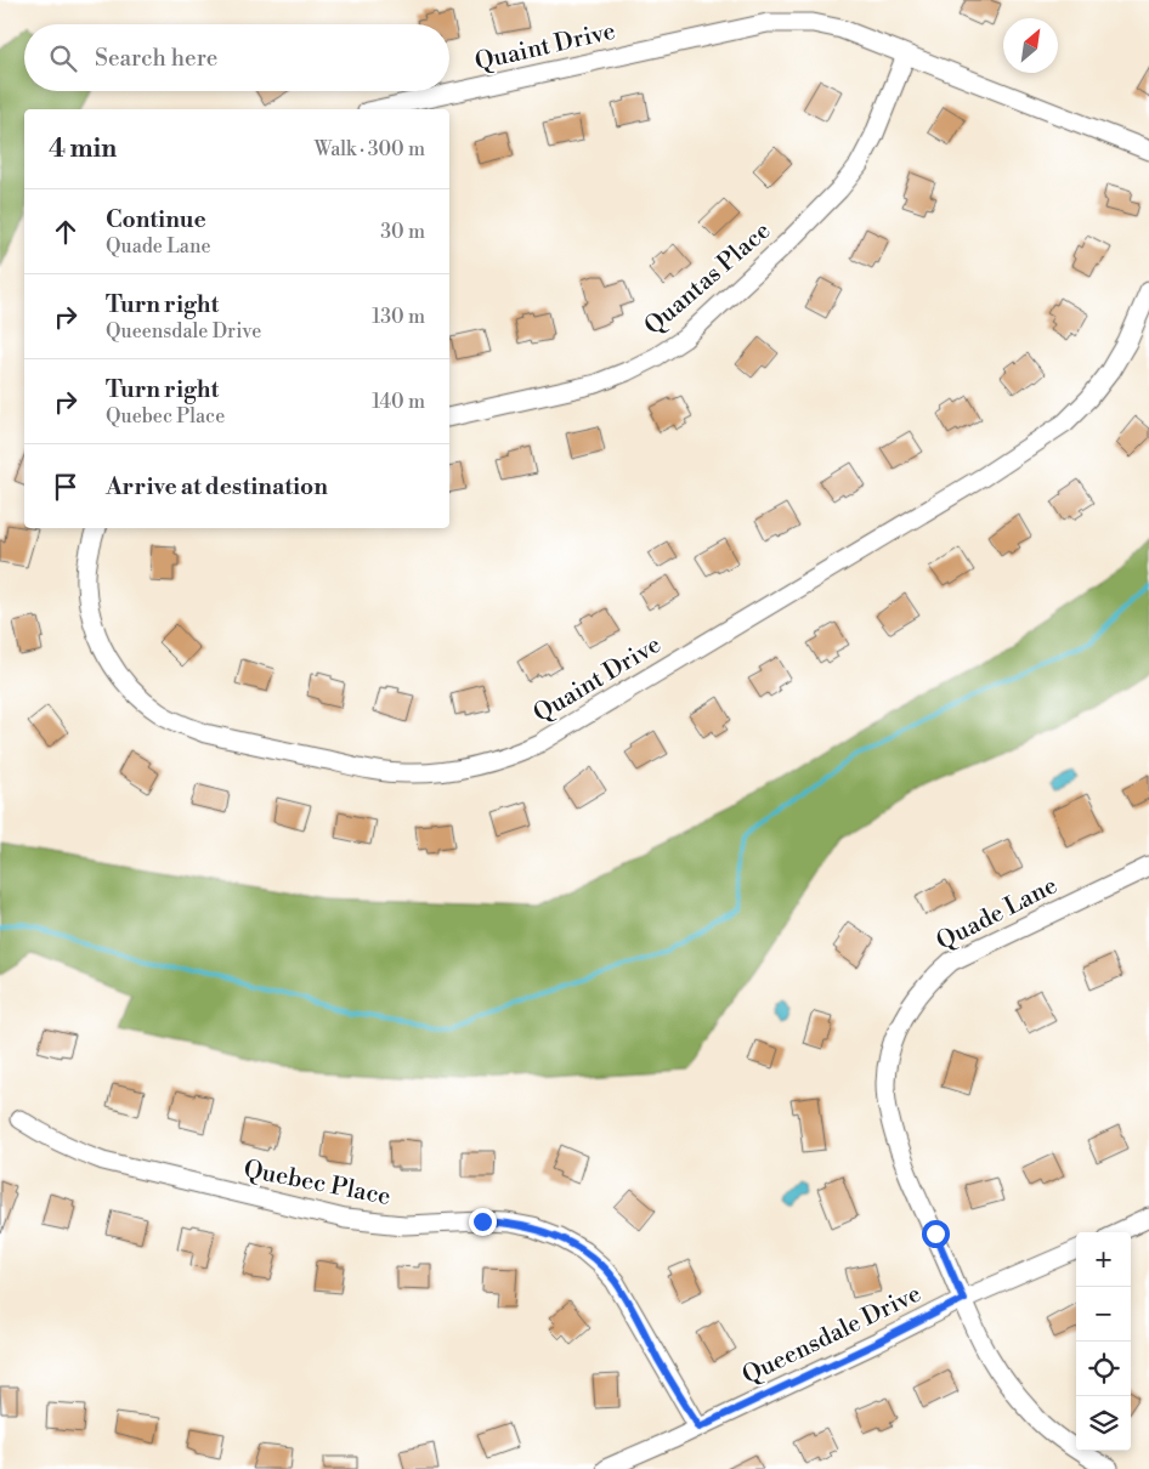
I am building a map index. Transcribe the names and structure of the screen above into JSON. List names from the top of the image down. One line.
{"streets":{"street":["Quaint Drive","Quantas Place","Quade Lane","Quebec Place","Queensdale Drive"]},"crossings":[["Quaint Drive","Quantas Place"],["Quade Lane","Queensdale Drive"],["Quebec Place","Queensdale Drive"]],"north":"top right","page":{"search":"Search here","heading":["4 min","Walk · 300 m"],"list":[["Continue","Quade Lane","30 m"],["Turn right","Queensdale Drive","130 m"],["Turn right","Quebec Place","140 m"],"Arrive at destination"],"map_buttons":["+","−"]}}
